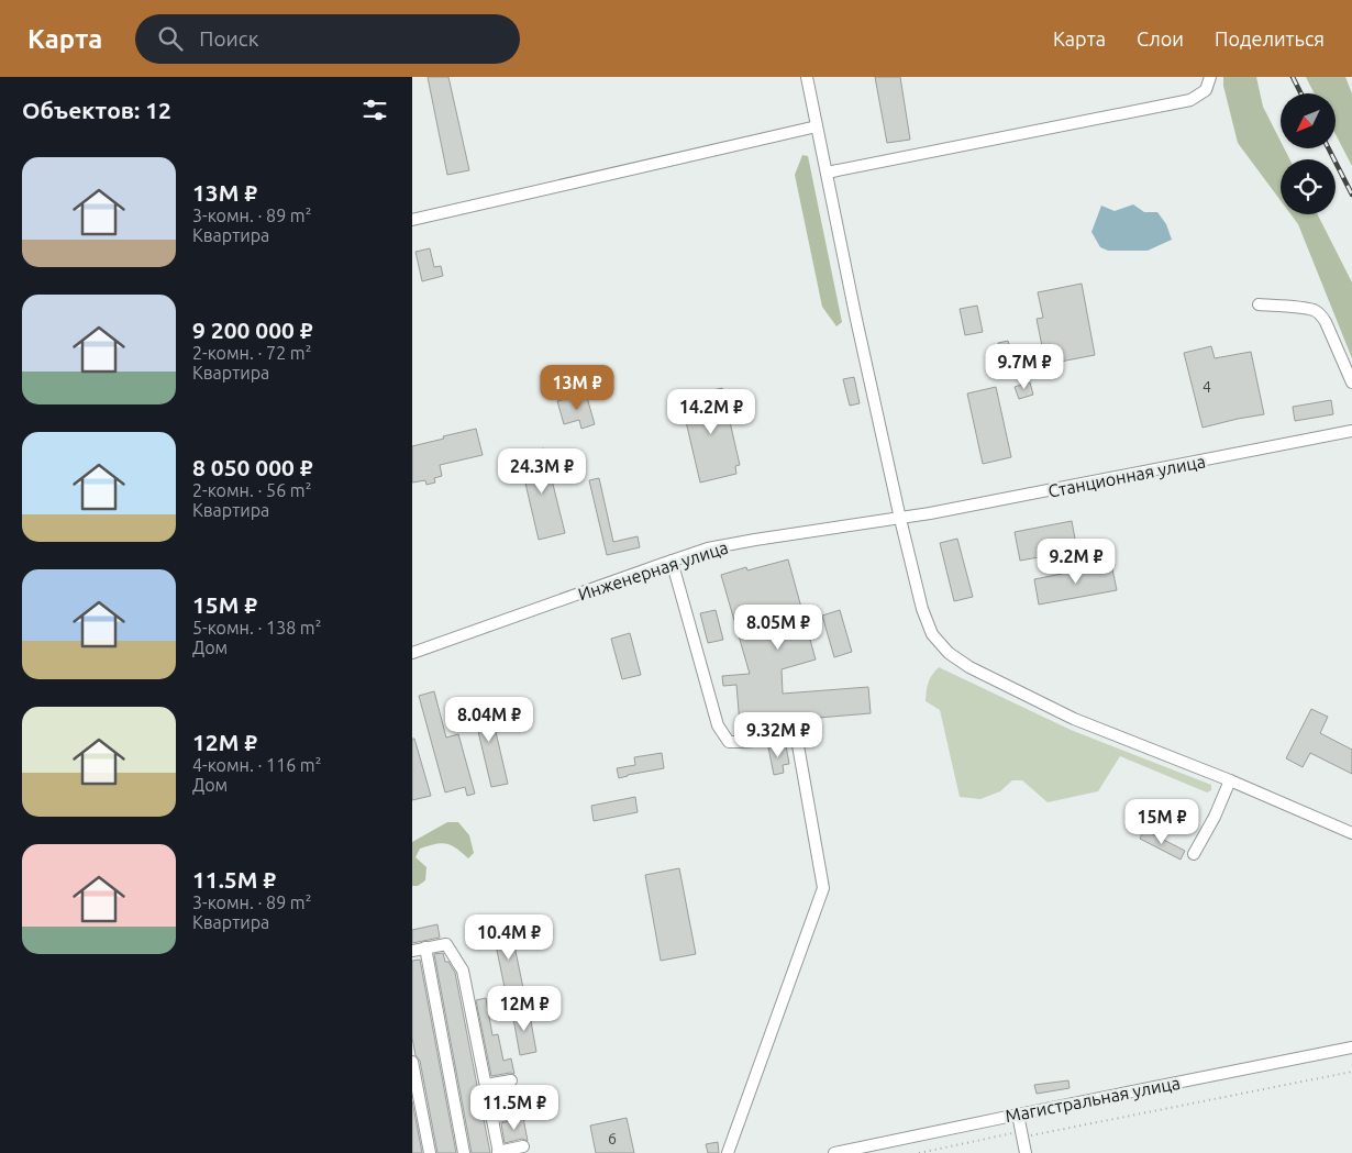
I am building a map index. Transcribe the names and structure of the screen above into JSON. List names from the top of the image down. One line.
{"streets":{"street":["Станционная улица","Инженерная улица","Магистральная улица"]},"crossings":[["Станционная улица","Инженерная улица"]],"house_numbers":["4","6"],"north":"bottom left","page":{"header":"Карта","search":"Поиск","nav":["Карта","Слои","Поделиться"],"heading":"Объектов: 12","list":[{"name":"13M ₽","note":"3-комн. · 89 m² · Квартира"},{"name":"9 200 000 ₽","note":"2-комн. · 72 m² · Квартира"},{"name":"8 050 000 ₽","note":"2-комн. · 56 m² · Квартира"},{"name":"15M ₽","note":"5-комн. · 138 m² · Дом"},{"name":"12M ₽","note":"4-комн. · 116 m² · Дом"},{"name":"11.5M ₽","note":"3-комн. · 89 m² · Квартира"}],"price":["9.7M ₽","13M ₽","14.2M ₽","24.3M ₽","9.2M ₽","8.05M ₽","8.04M ₽","9.32M ₽","15M ₽","10.4M ₽","12M ₽","11.5M ₽"]}}
